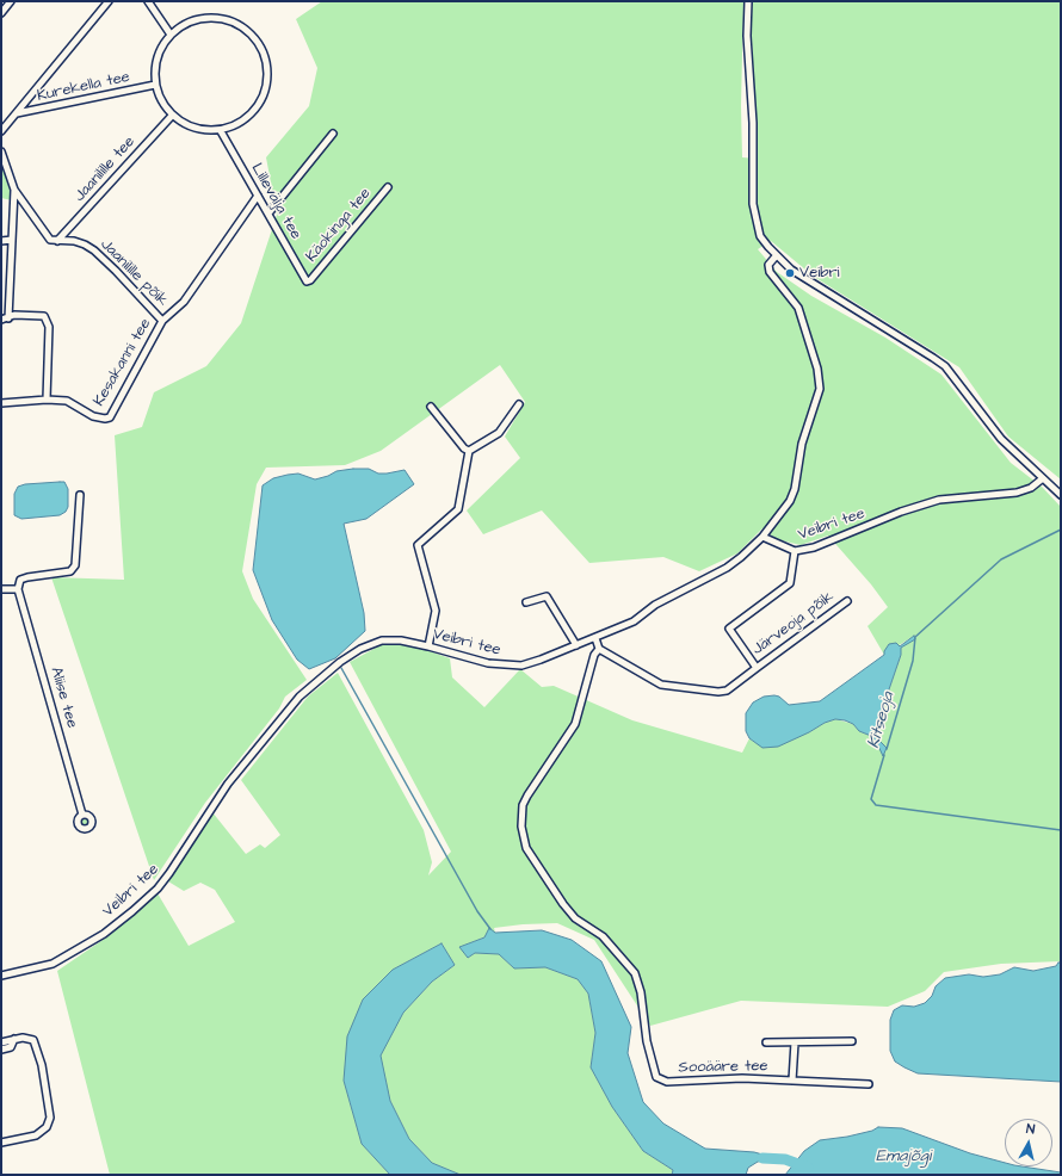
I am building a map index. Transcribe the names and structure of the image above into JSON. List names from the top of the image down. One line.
{"streets":{"street":["Kurekella tee","Jaanilille tee","Lillevälja tee","Käokinga tee","Jaanilille põik","Kesakanni tee","Veibri tee","Järveoja põik","Aliise tee","Sooääre tee"]},"crossings":[["Kurekella tee","Jaanilille tee"],["Kurekella tee","Lillevälja tee"],["Jaanilille tee","Lillevälja tee"],["Jaanilille tee","Jaanilille põik"],["Lillevälja tee","Käokinga tee"],["Lillevälja tee","Kesakanni tee"],["Jaanilille põik","Kesakanni tee"],["Järveoja põik","Sooääre tee"]],"water":["Kitseoja","Emajõgi"],"places":["Veibri"],"north":"top"}
